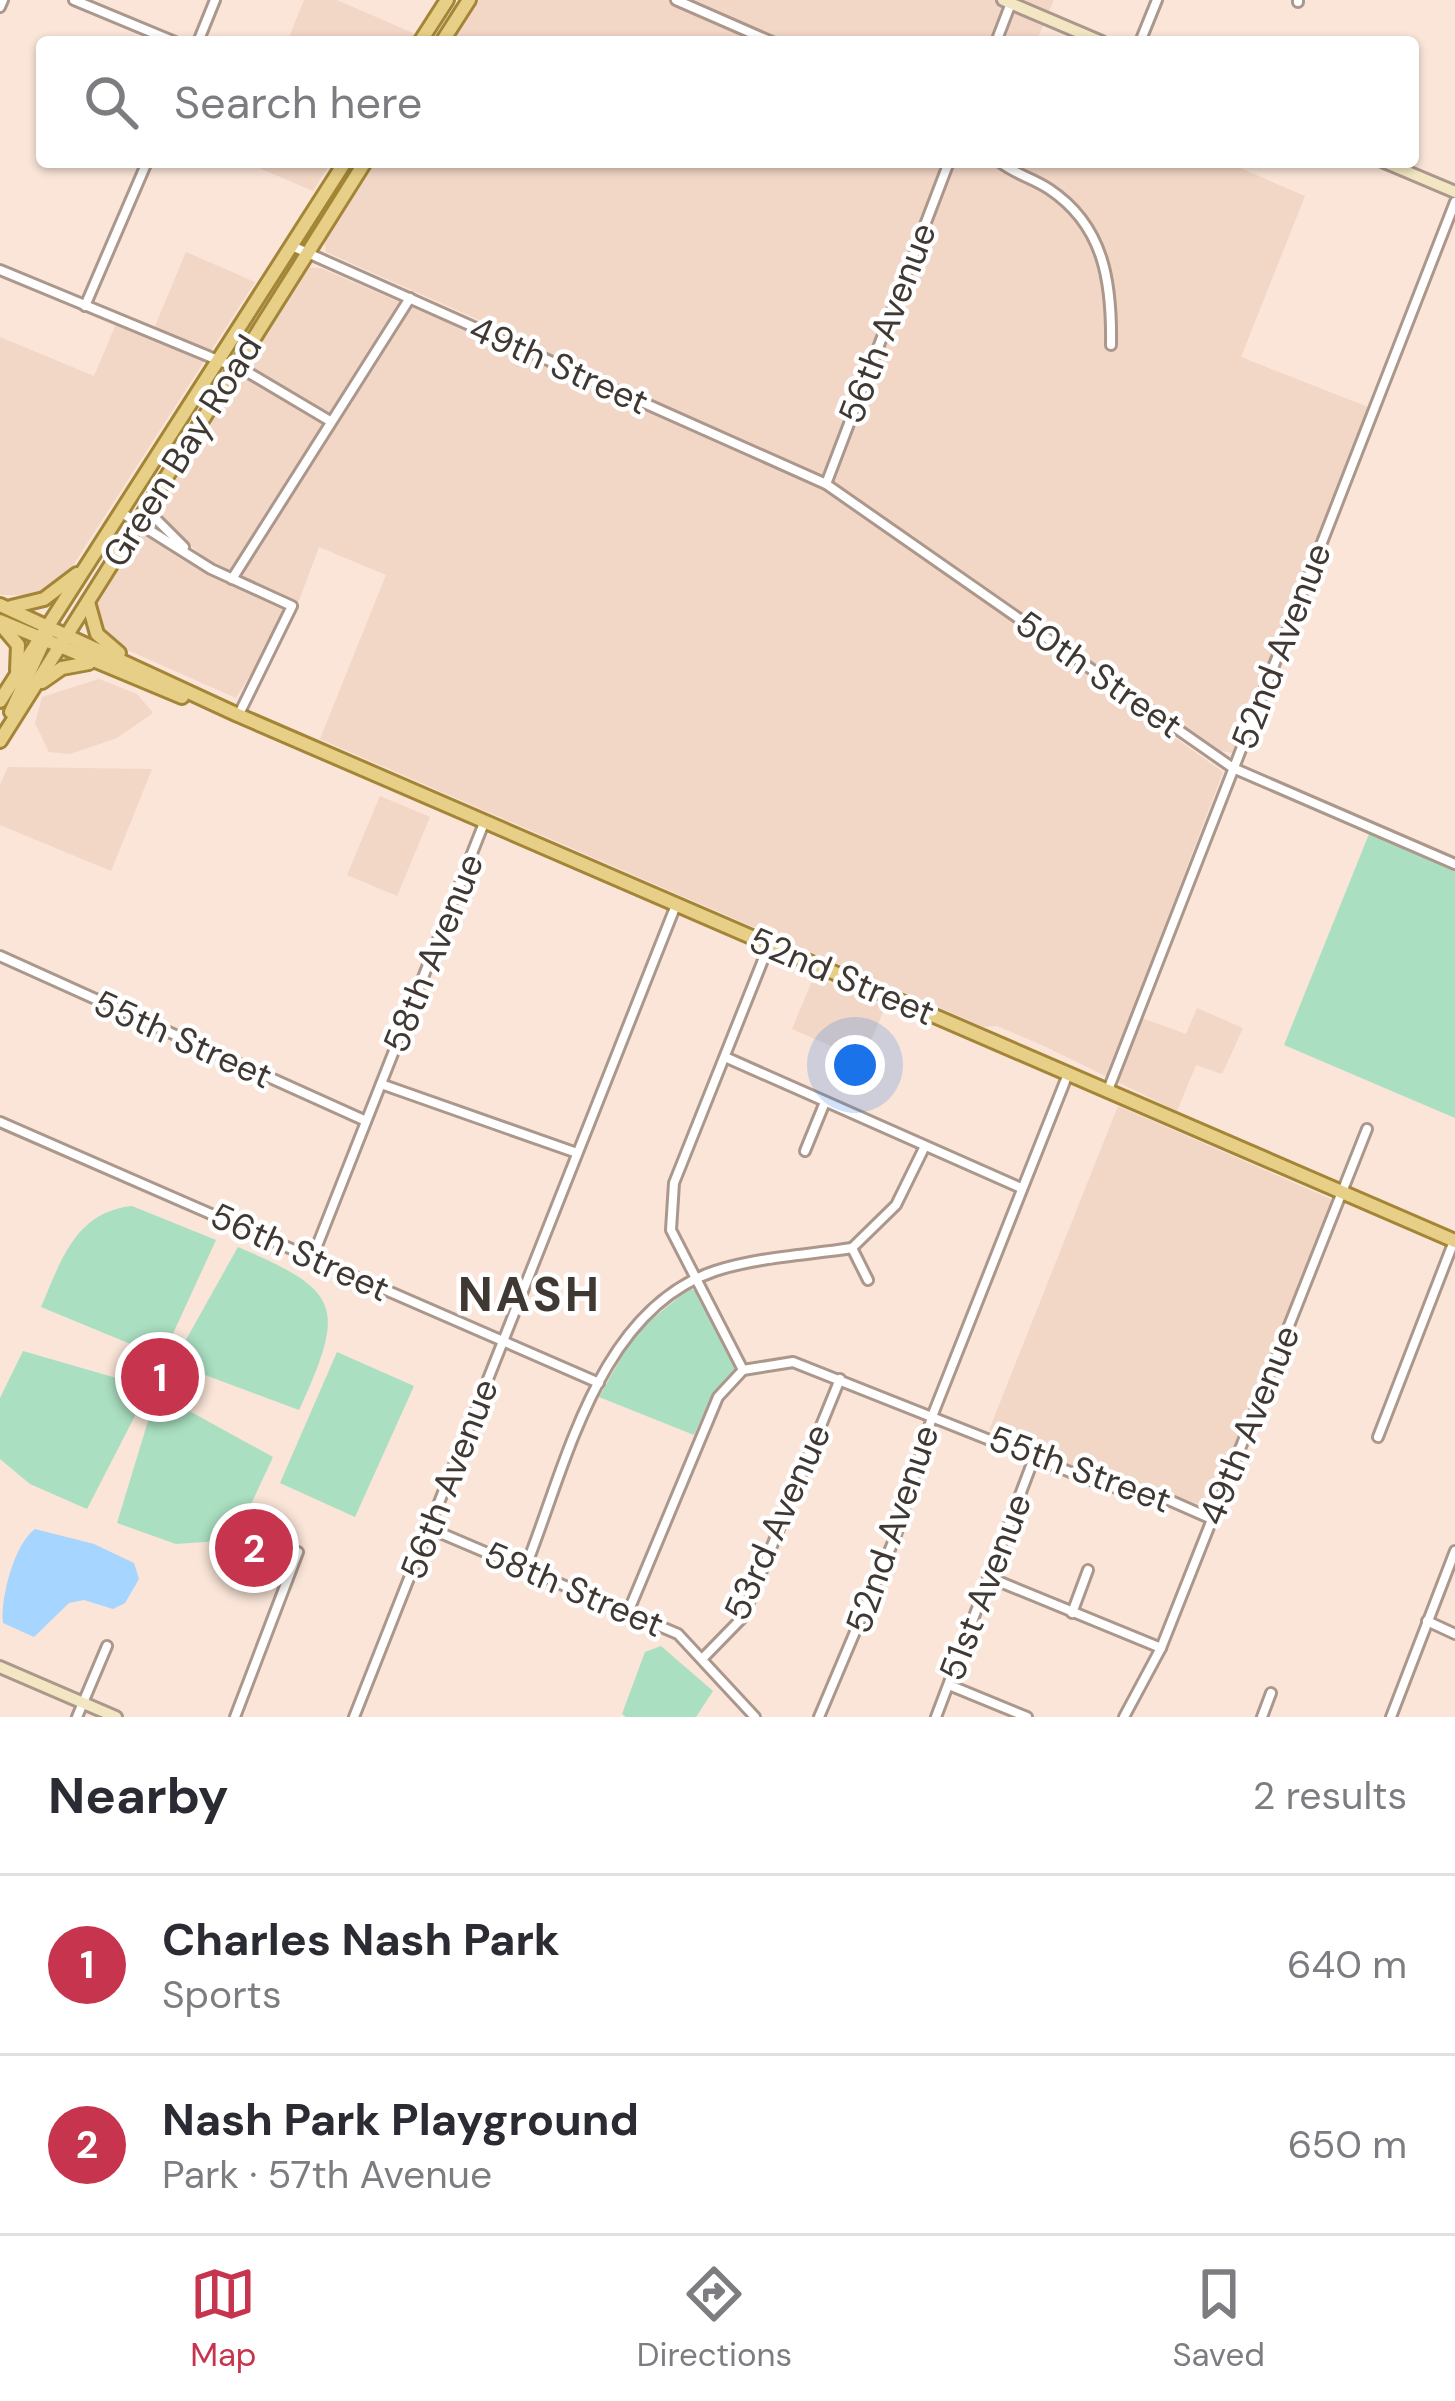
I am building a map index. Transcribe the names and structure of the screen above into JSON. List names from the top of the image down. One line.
{"streets":{"main road":["Green Bay Road","52nd Street"],"street":["56th Avenue","49th Street","52nd Avenue","50th Street","58th Avenue","55th Street","56th Street","49th Avenue","53rd Avenue","51st Avenue","58th Street"]},"crossings":[["56th Avenue","49th Street"],["56th Avenue","50th Street"],["56th Avenue","58th Avenue"],["56th Avenue","52nd Street"],["56th Avenue","56th Street"],["56th Avenue","58th Street"],["49th Street","Green Bay Road"],["49th Street","50th Street"],["Green Bay Road","52nd Street"],["52nd Avenue","50th Street"],["52nd Avenue","52nd Street"],["52nd Avenue","55th Street"],["58th Avenue","52nd Street"],["58th Avenue","55th Street"],["58th Avenue","56th Street"],["52nd Street","49th Avenue"],["55th Street","49th Avenue"],["55th Street","53rd Avenue"],["55th Street","51st Avenue"],["53rd Avenue","58th Street"]],"districts":["NASH"],"page":{"search":"Search here","pins":["1","2"],"heading":["Nearby","2 results"],"list":[{"mark":"1","name":"Charles Nash Park","note":"Sports","value":"640 m"},{"mark":"2","name":"Nash Park Playground","note":"Park · 57th Avenue","value":"650 m"}],"nav":["Map","Directions","Saved"]}}
